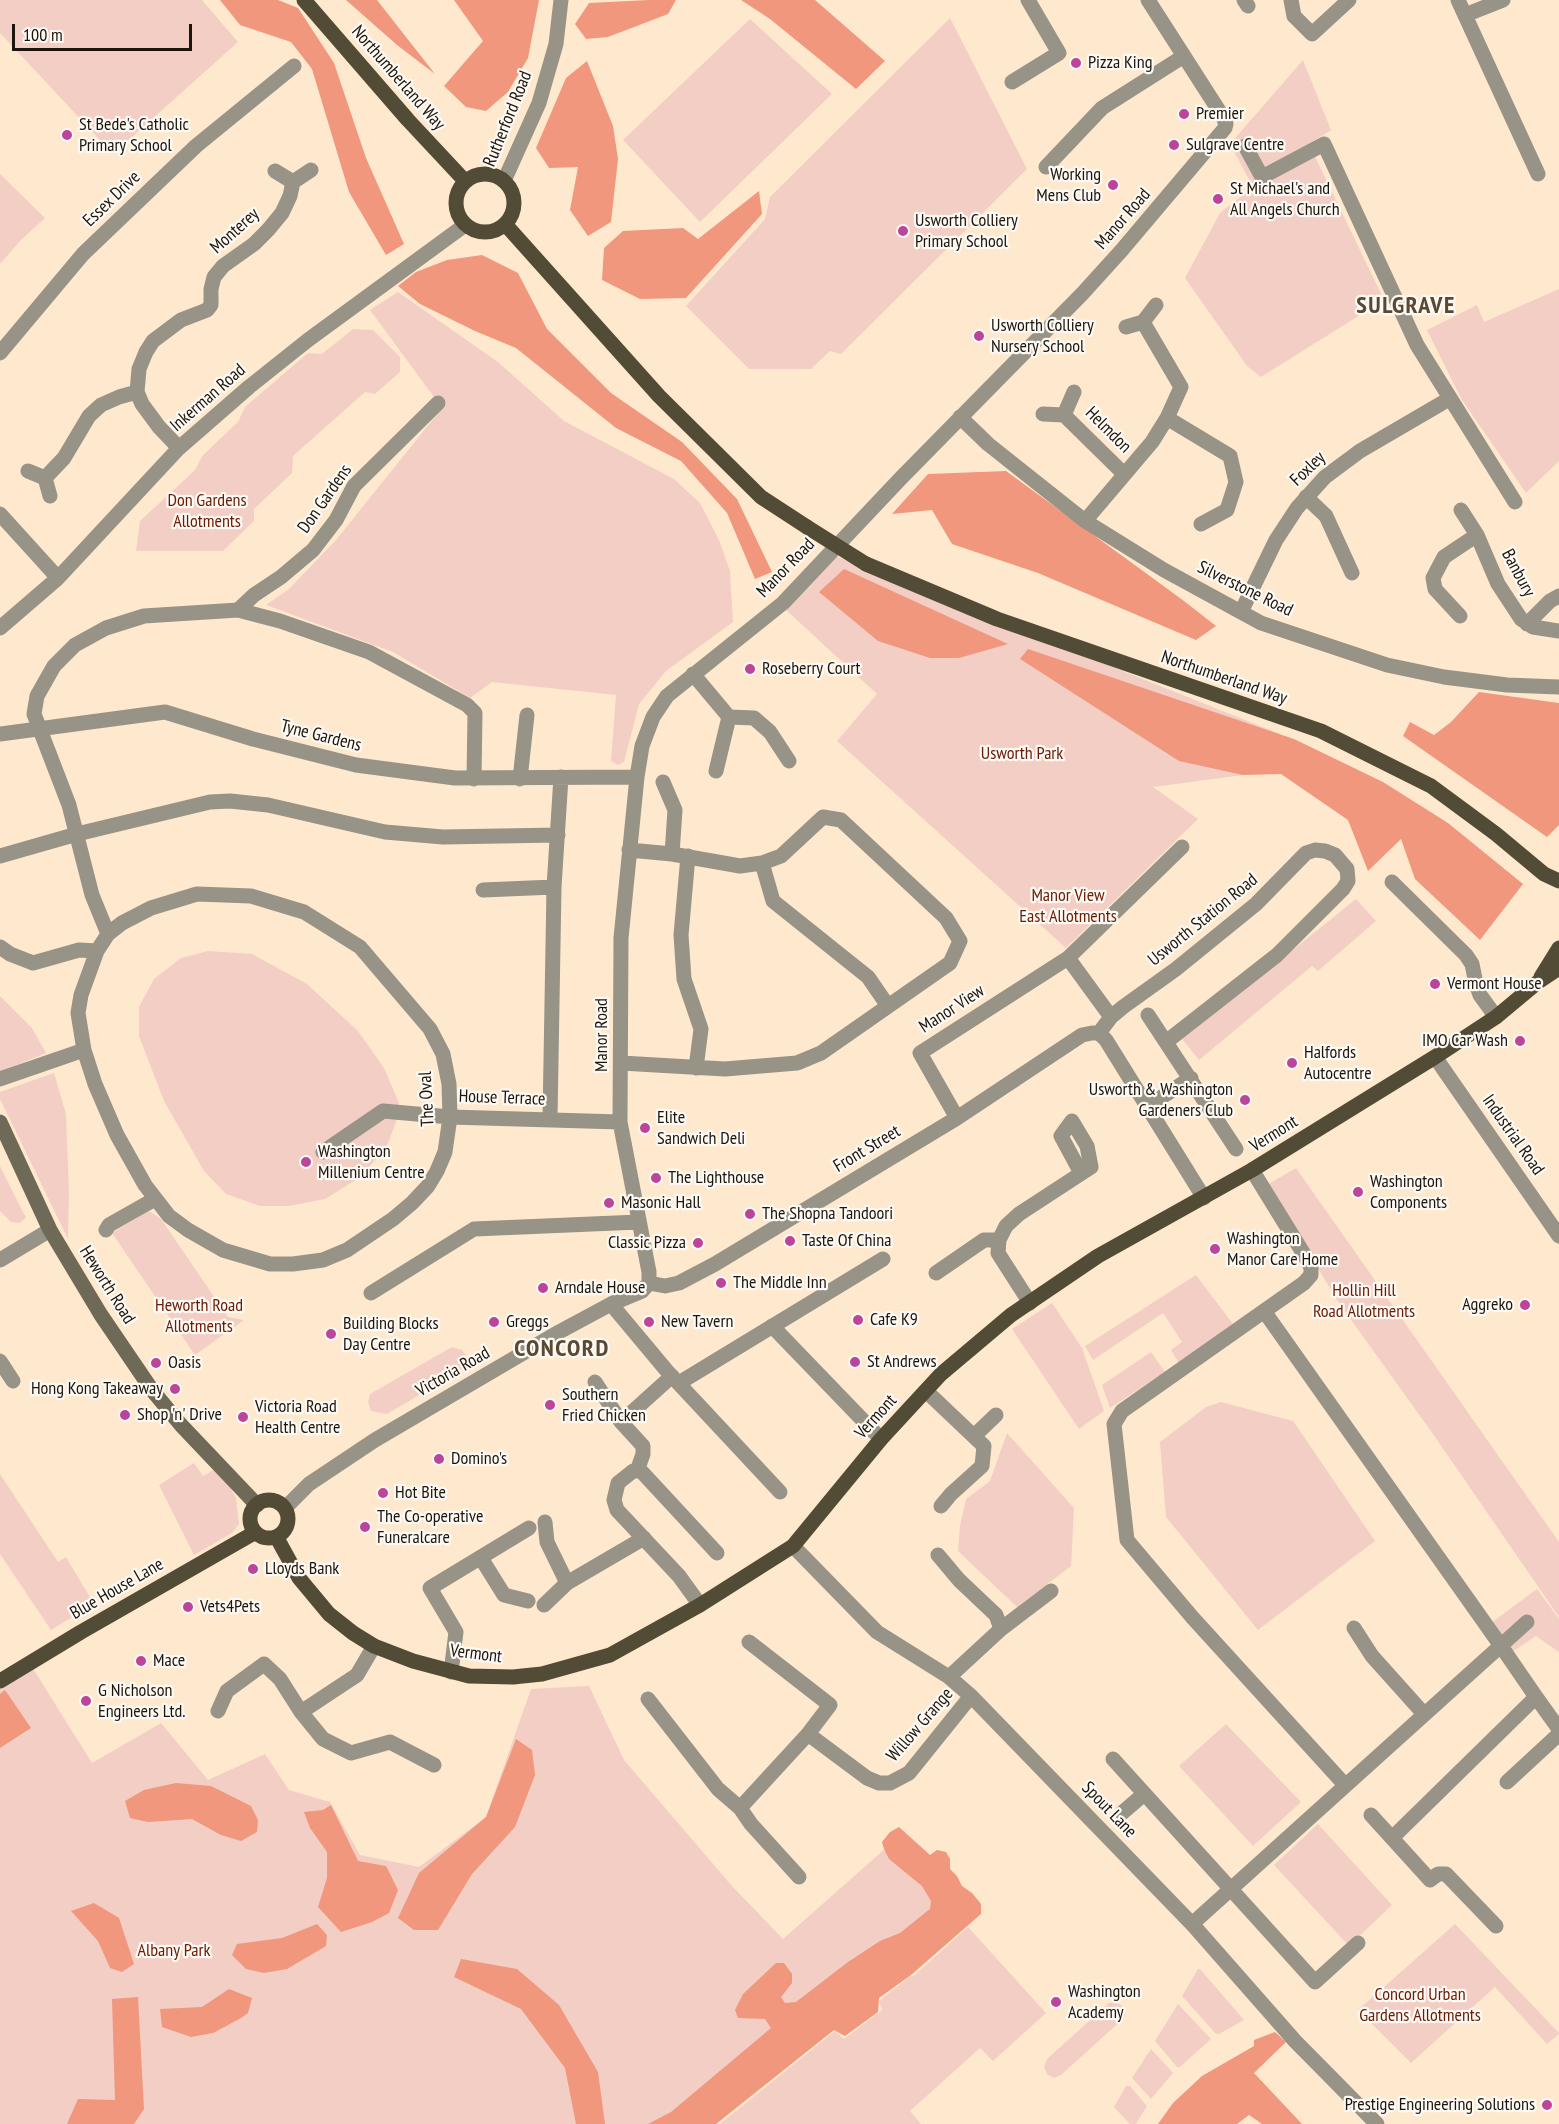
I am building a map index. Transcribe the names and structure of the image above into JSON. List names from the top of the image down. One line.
{"streets":{"main road":["Northumberland Way","Vermont","Blue House Lane"],"street":["Rutherford Road","Essex Drive","Manor Road","Monterey","Inkerman Road","Helmdon","Foxley","Don Gardens","Banbury","Silverstone Road","Tyne Gardens","Usworth Station Road","Manor View","House Terrace","The Oval","Industrial Road","Front Street","Heworth Road","Victoria Road","Willow Grange","Spout Lane"]},"crossings":[["Northumberland Way","Rutherford Road"],["Northumberland Way","Inkerman Road"],["Rutherford Road","Inkerman Road"],["Manor Road","Silverstone Road"],["Manor Road","Tyne Gardens"],["Manor Road","House Terrace"],["Manor Road","Front Street"],["Manor Road","Victoria Road"],["Helmdon","Silverstone Road"],["Foxley","Silverstone Road"],["Usworth Station Road","Front Street"],["Manor View","Front Street"],["House Terrace","The Oval"],["Vermont","Industrial Road"],["Vermont","Heworth Road"],["Vermont","Victoria Road"],["Vermont","Blue House Lane"],["Vermont","Spout Lane"],["Front Street","Victoria Road"],["Heworth Road","Victoria Road"],["Heworth Road","Blue House Lane"],["Victoria Road","Blue House Lane"],["Willow Grange","Spout Lane"]],"districts":["SULGRAVE","CONCORD"],"parks":["Don Gardens Allotments","Usworth Park","Manor View East Allotments","Hollin Hill Road Allotments","Heworth Road Allotments","Albany Park","Concord Urban Gardens Allotments"],"places":["Pizza King","Premier","St Bede's Catholic Primary School","Sulgrave Centre","Working Mens Club","St Michael's and All Angels Church","Usworth Colliery Primary School","Usworth Colliery Nursery School","Roseberry Court","Vermont House","IMO Car Wash","Halfords Autocentre","Usworth & Washington Gardeners Club","Elite Sandwich Deli","Washington Millenium Centre","The Lighthouse","Washington Components","Masonic Hall","The Shopna Tandoori","Taste Of China","Classic Pizza","Washington Manor Care Home","The Middle Inn","Arndale House","Aggreko","Cafe K9","Greggs","New Tavern","Building Blocks Day Centre","St Andrews","Oasis","Hong Kong Takeaway","Southern Fried Chicken","Shop 'n' Drive","Victoria Road Health Centre","Domino's","Hot Bite","The Co-operative Funeralcare","Lloyds Bank","Vets4Pets","Mace","G Nicholson Engineers Ltd.","Washington Academy","Prestige Engineering Solutions"],"scale_bar":"100 m"}
